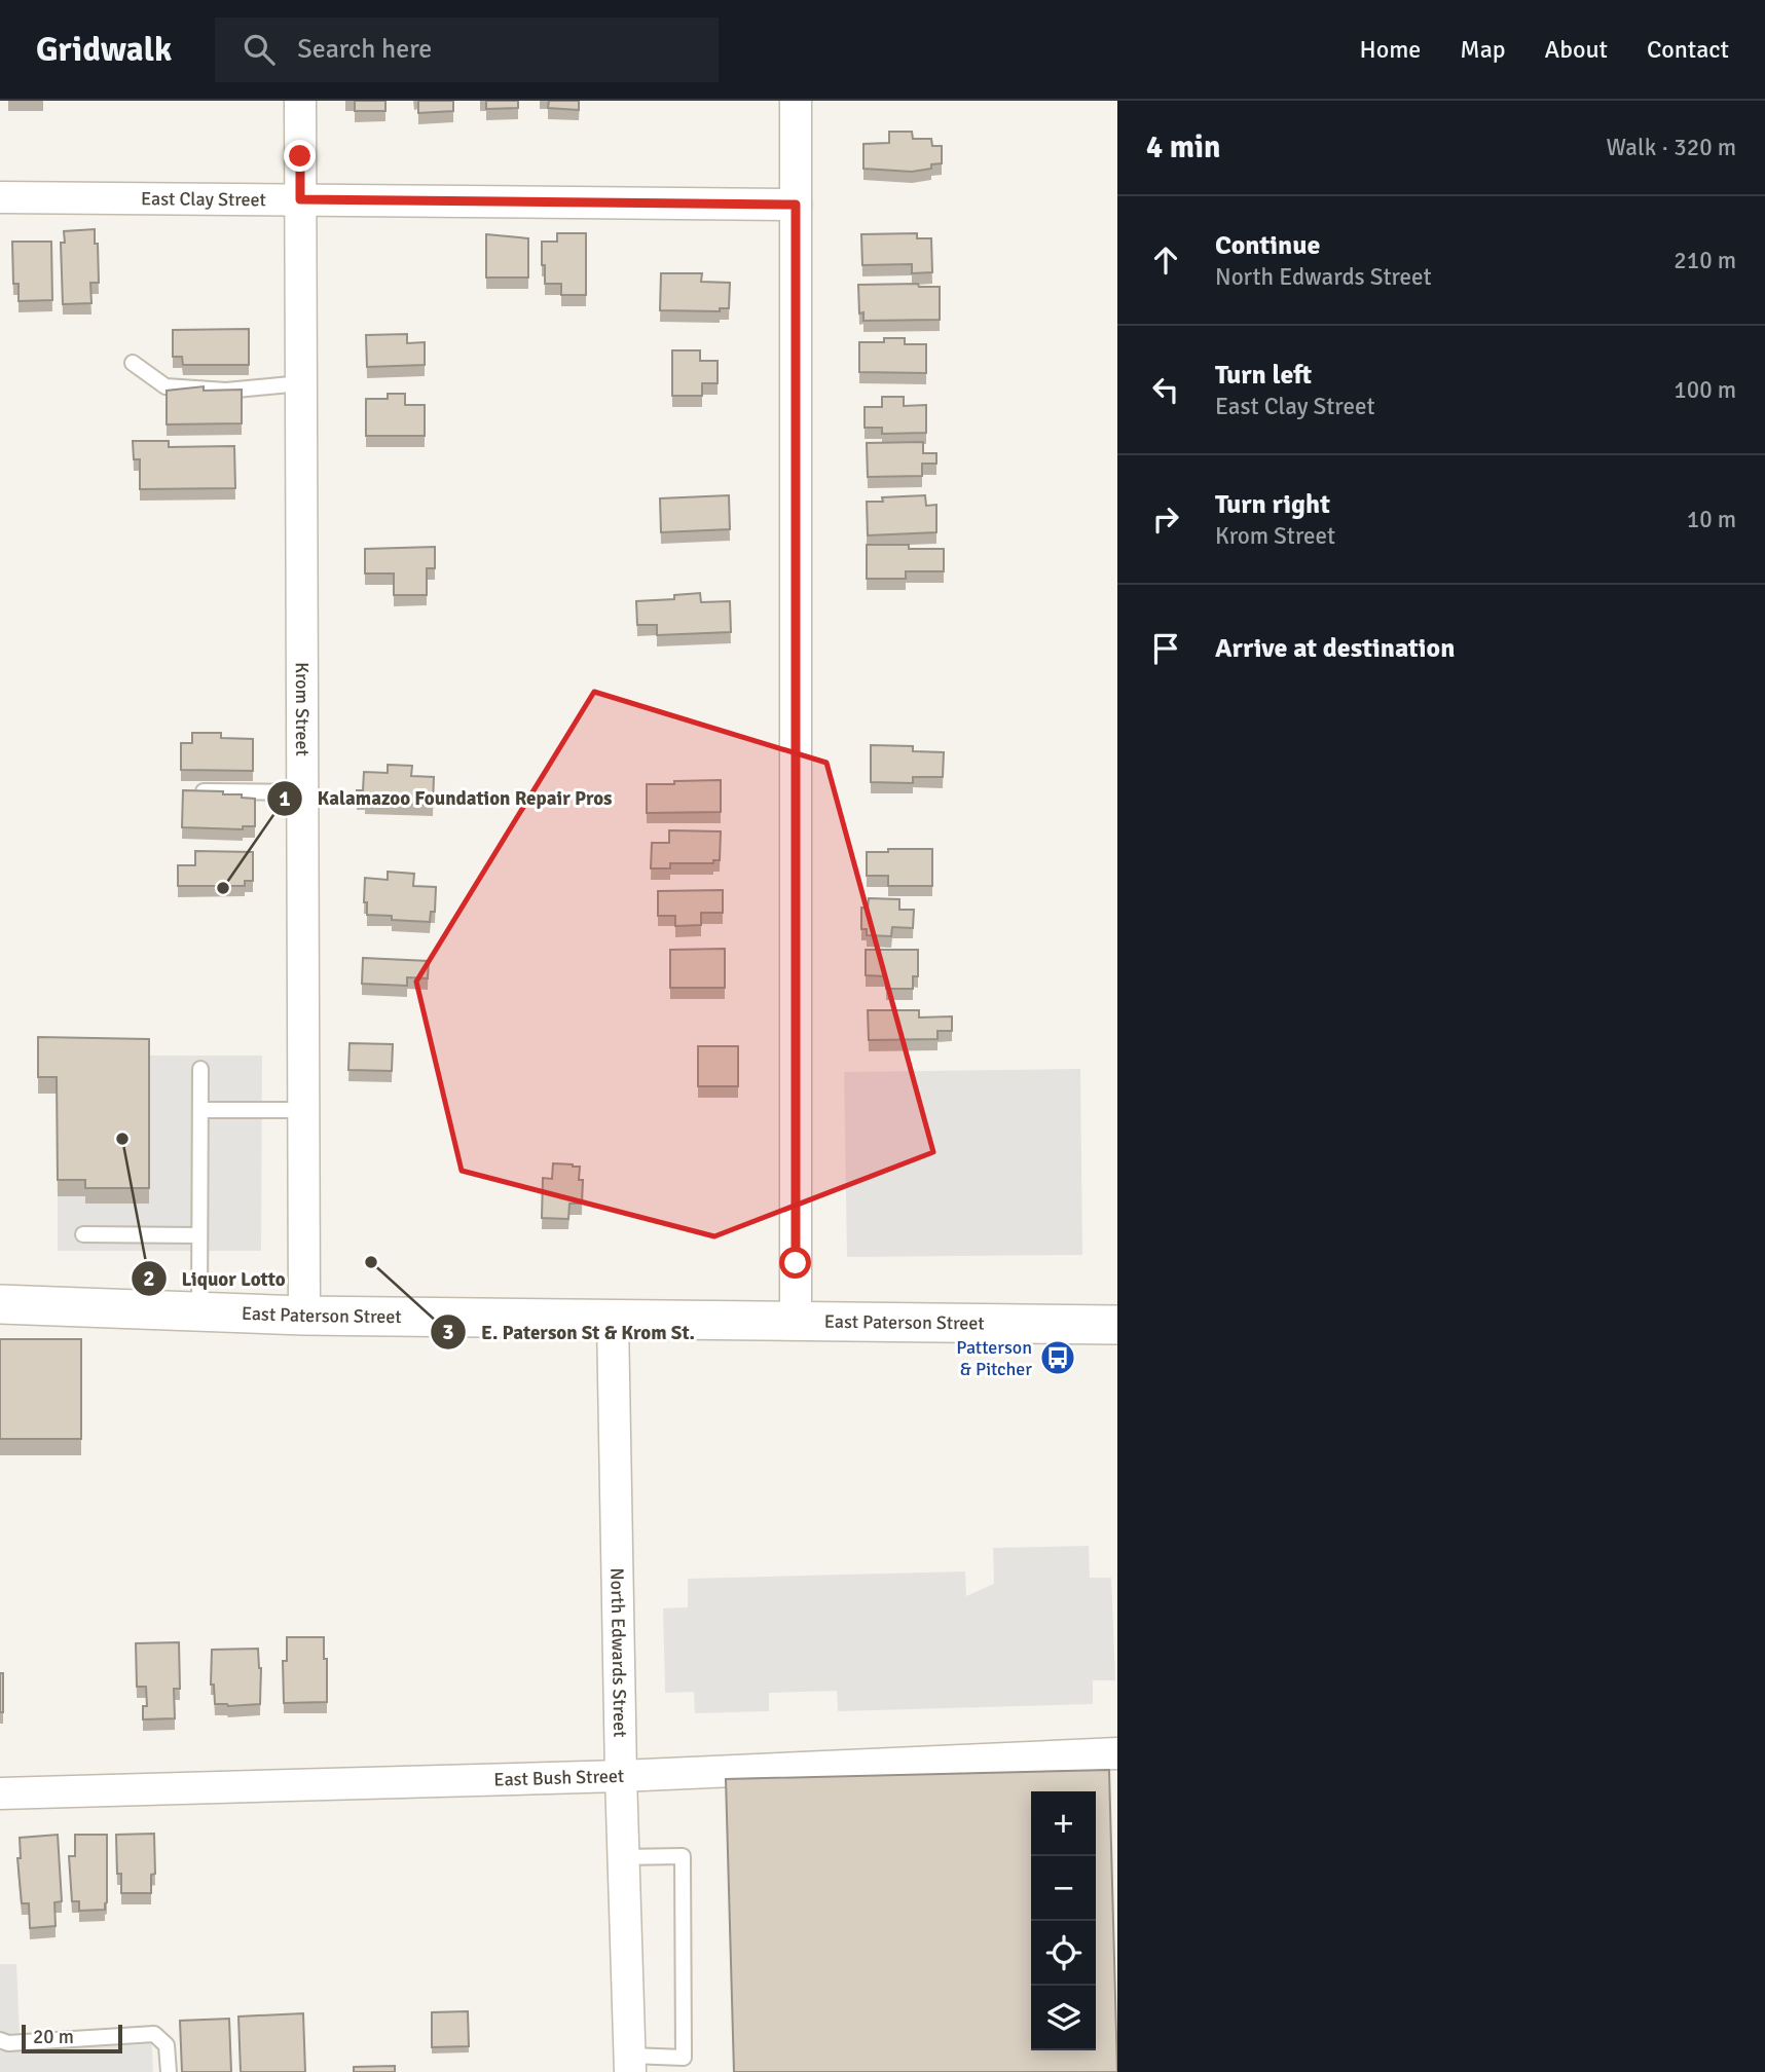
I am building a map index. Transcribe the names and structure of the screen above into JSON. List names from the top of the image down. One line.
{"streets":{"street":["East Clay Street","Krom Street","East Paterson Street","North Edwards Street","East Bush Street"]},"crossings":[["East Clay Street","Krom Street"],["Krom Street","East Paterson Street"],["East Paterson Street","North Edwards Street"],["North Edwards Street","East Bush Street"]],"places":{"other":["Kalamazoo Foundation Repair Pros","Liquor Lotto","E. Paterson St & Krom St."],"bus stop":["Patterson & Pitcher"]},"scale_bar":"20 m","page":{"header":"Gridwalk","search":"Search here","nav":["Home","Map","About","Contact"],"heading":["4 min","Walk · 320 m"],"list":[["Continue","North Edwards Street","210 m"],["Turn left","East Clay Street","100 m"],["Turn right","Krom Street","10 m"],"Arrive at destination"],"map_buttons":["+","−"],"scale":"20 m"}}
